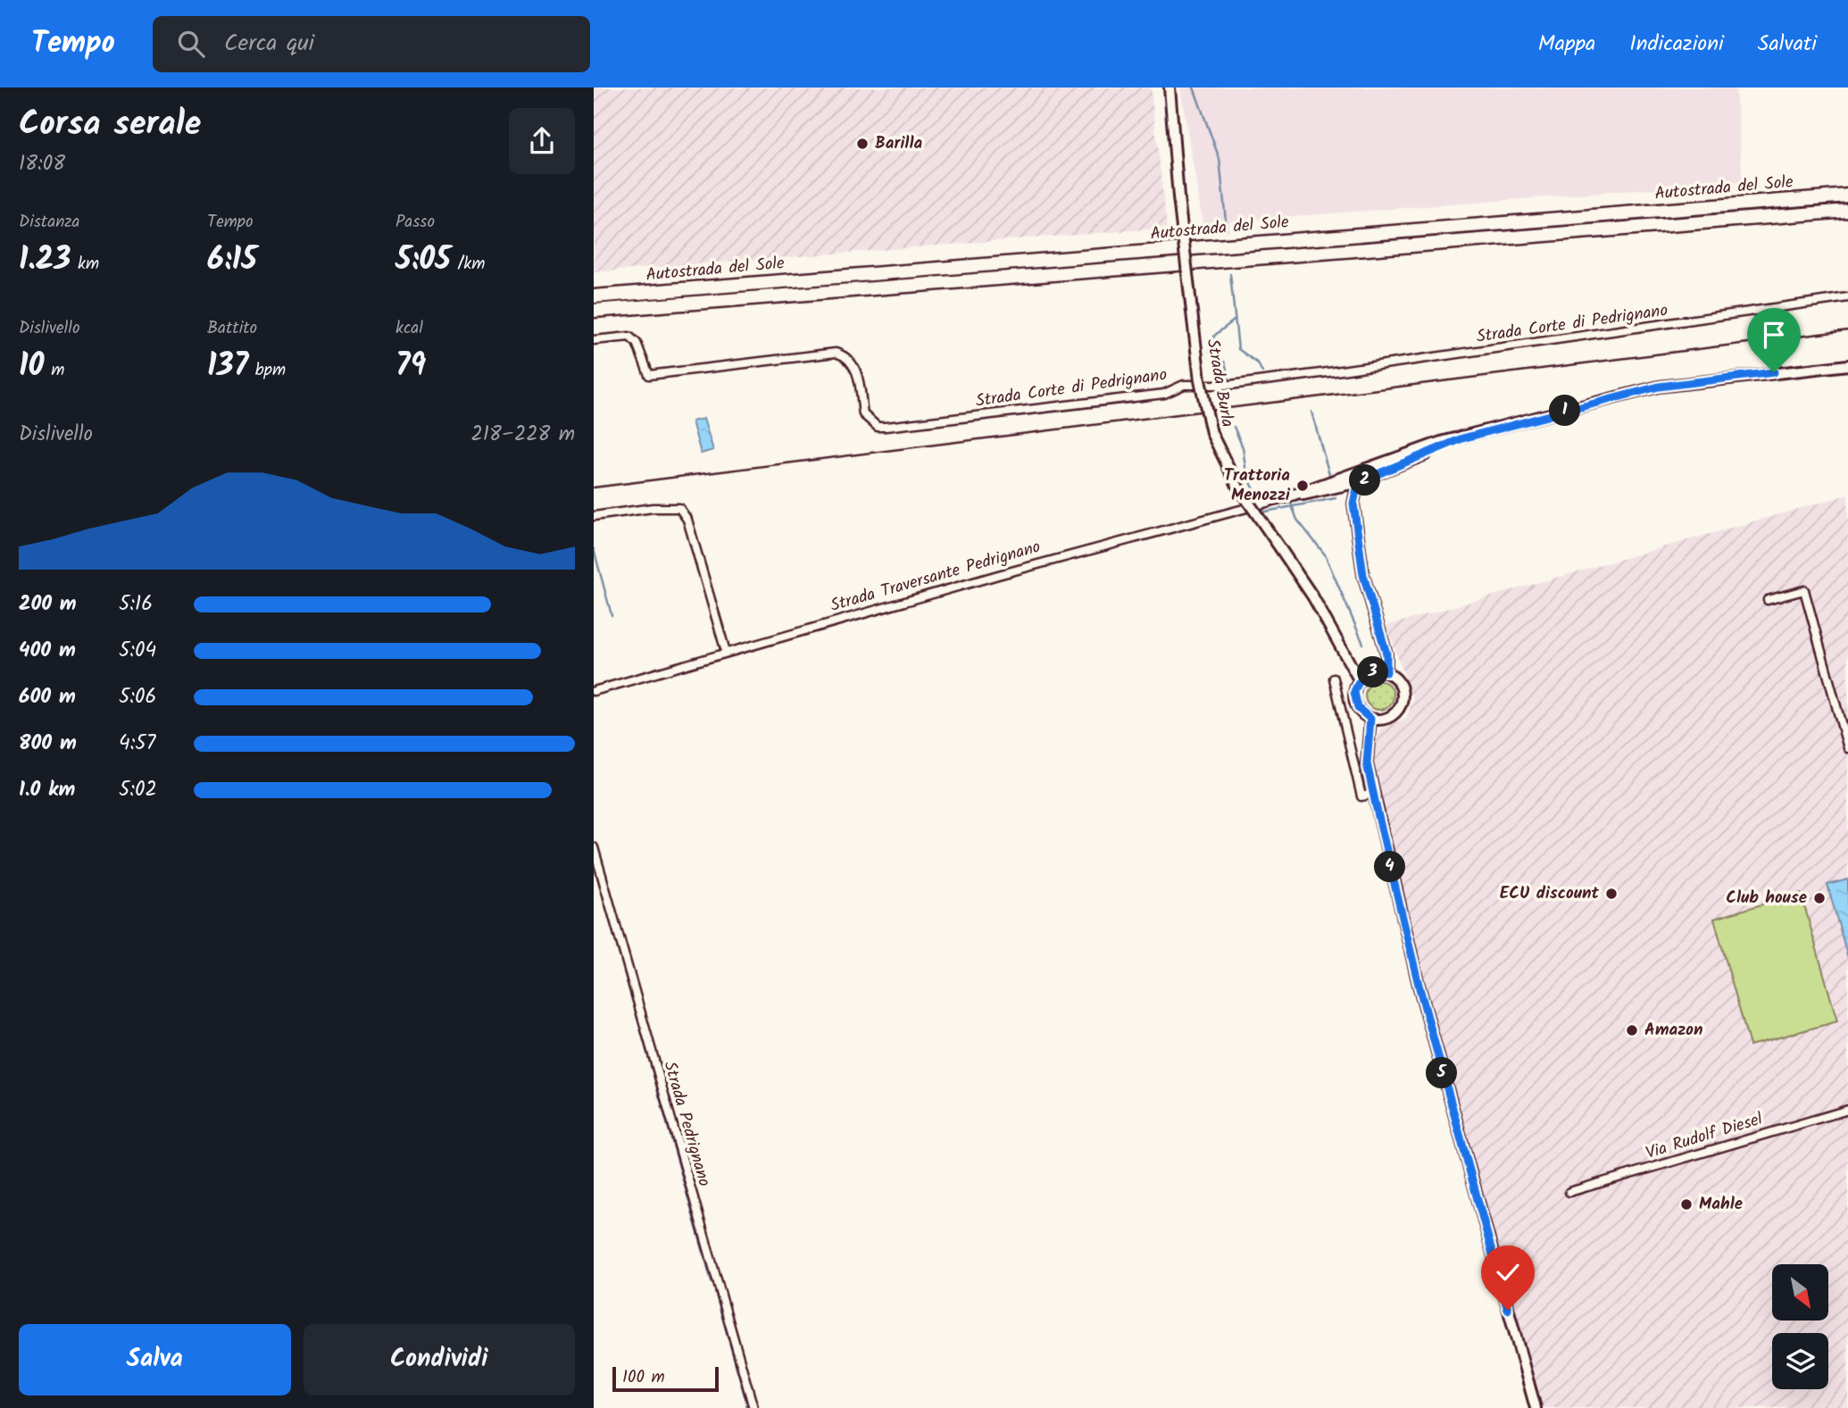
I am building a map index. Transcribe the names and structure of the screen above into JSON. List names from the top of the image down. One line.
{"streets":{"highway":["Autostrada del Sole"],"main road":["Strada Burla","Strada Traversante Pedrignano"],"street":["Strada Corte di Pedrignano","Strada Pedrignano","Via Rudolf Diesel"]},"places":["Barilla","Trattoria Menozzi","ECU discount","Club house","Amazon","Mahle"],"scale_bar":"100 m","north":"bottom right","page":{"header":"Tempo","search":"Cerca qui","nav":["Mappa","Indicazioni","Salvati"],"heading":["Corsa serale","18:08"],"stats":[["Distanza","1.23 km"],["Tempo","6:15"],["Passo","5:05 /km"],["Dislivello","10 m"],["Battito","137 bpm"],["kcal","79"]],"pins":["1","2","3","4","5"],"chart":["Dislivello","218–228 m"],"list":[{"name":"200 m","note":"5:16"},{"name":"400 m","note":"5:04"},{"name":"600 m","note":"5:06"},{"name":"800 m","note":"4:57"},{"name":"1.0 km","note":"5:02"}],"buttons":["Salva","Condividi"],"scale":"100 m"}}
